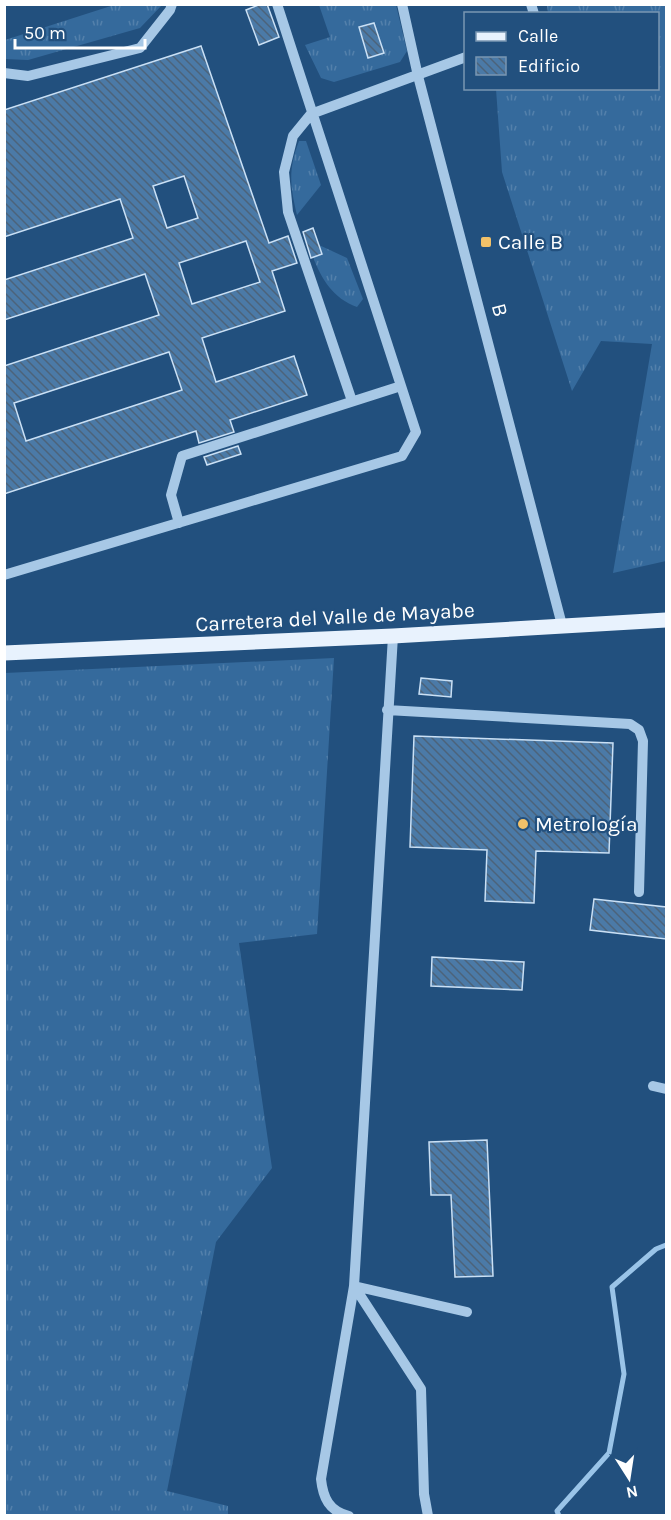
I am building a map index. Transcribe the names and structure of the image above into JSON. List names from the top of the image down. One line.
{"streets":{"main road":["Carretera del Valle de Mayabe"],"street":["B"]},"crossings":[["B","Carretera del Valle de Mayabe"]],"places":{"transit":["Calle B"],"other":["Metrología"]},"legend":["Calle","Edificio"],"scale_bar":"50 m","north":"bottom"}
